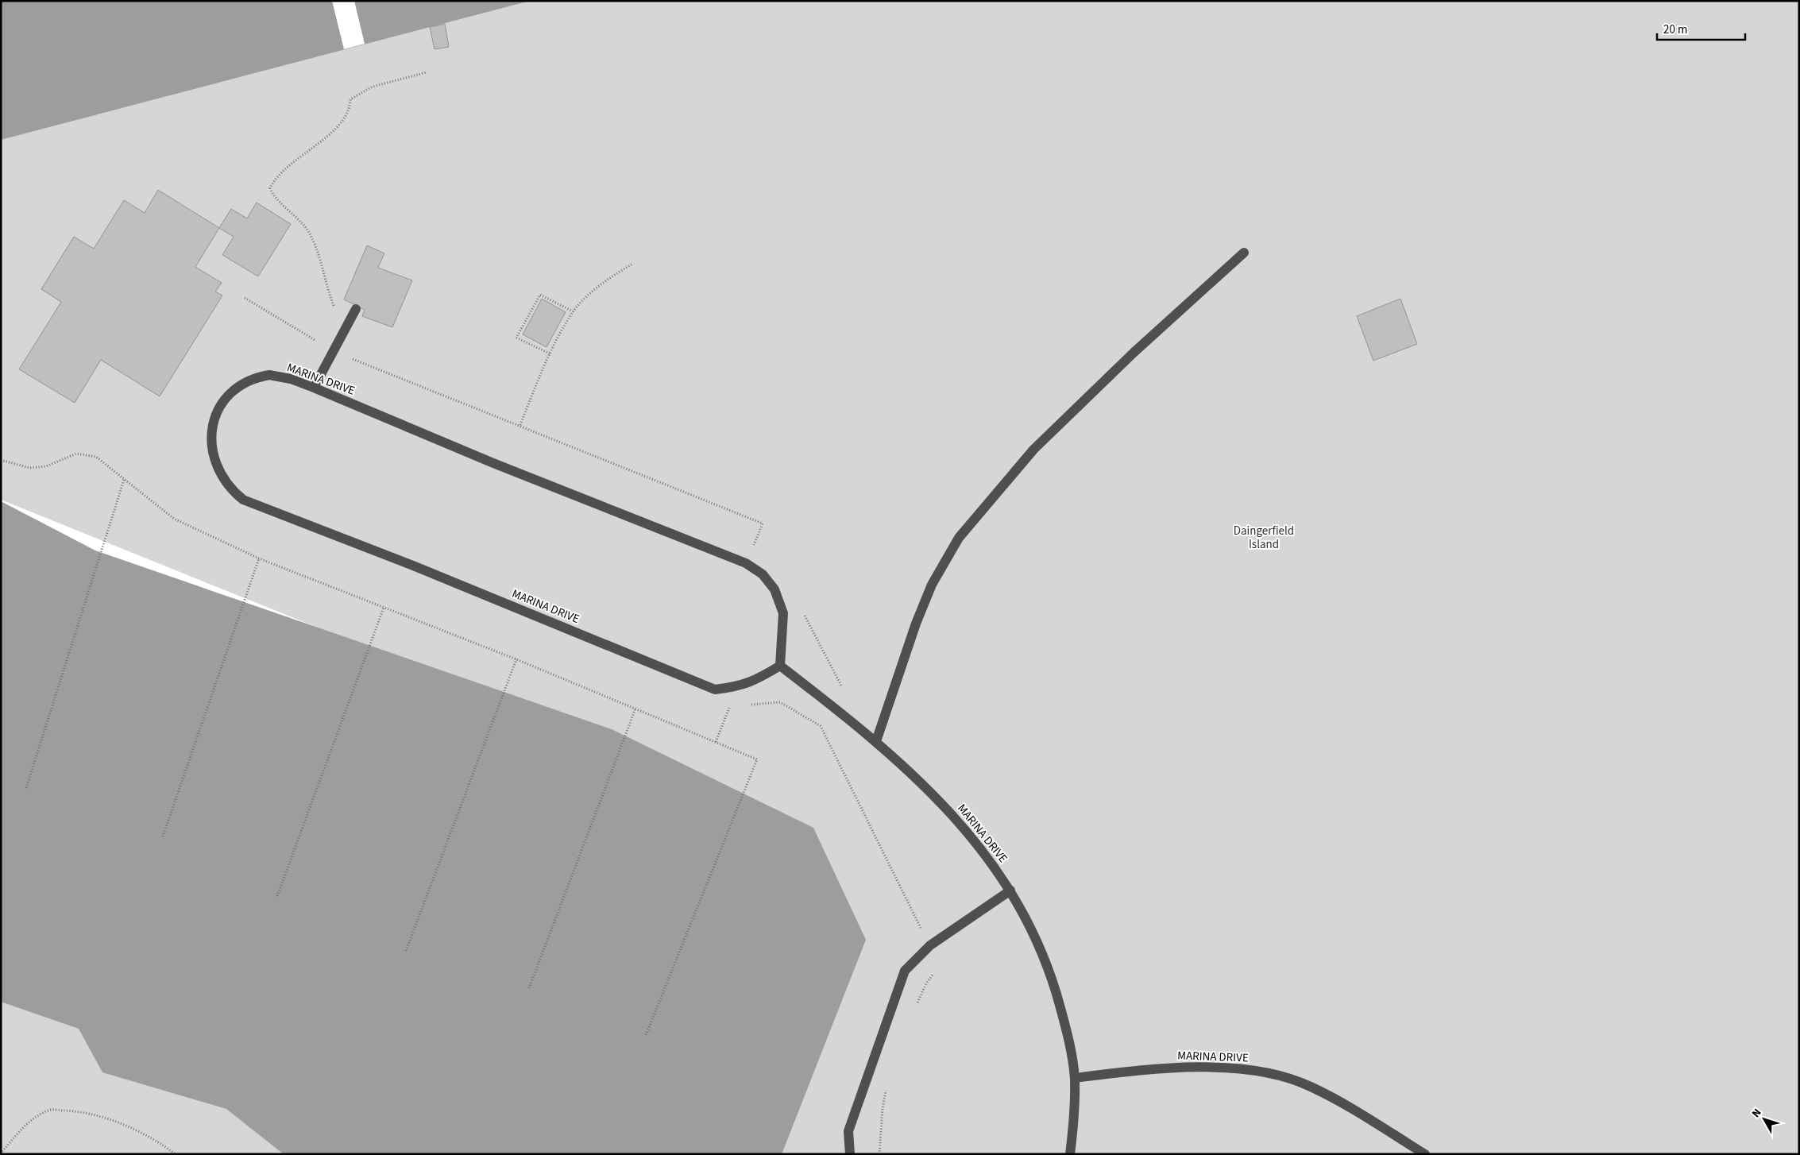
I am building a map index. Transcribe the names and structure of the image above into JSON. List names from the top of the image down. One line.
{"streets":{"street":["MARINA DRIVE"]},"parks":["Daingerfield Island"],"scale_bar":"20 m","north":"top left"}
